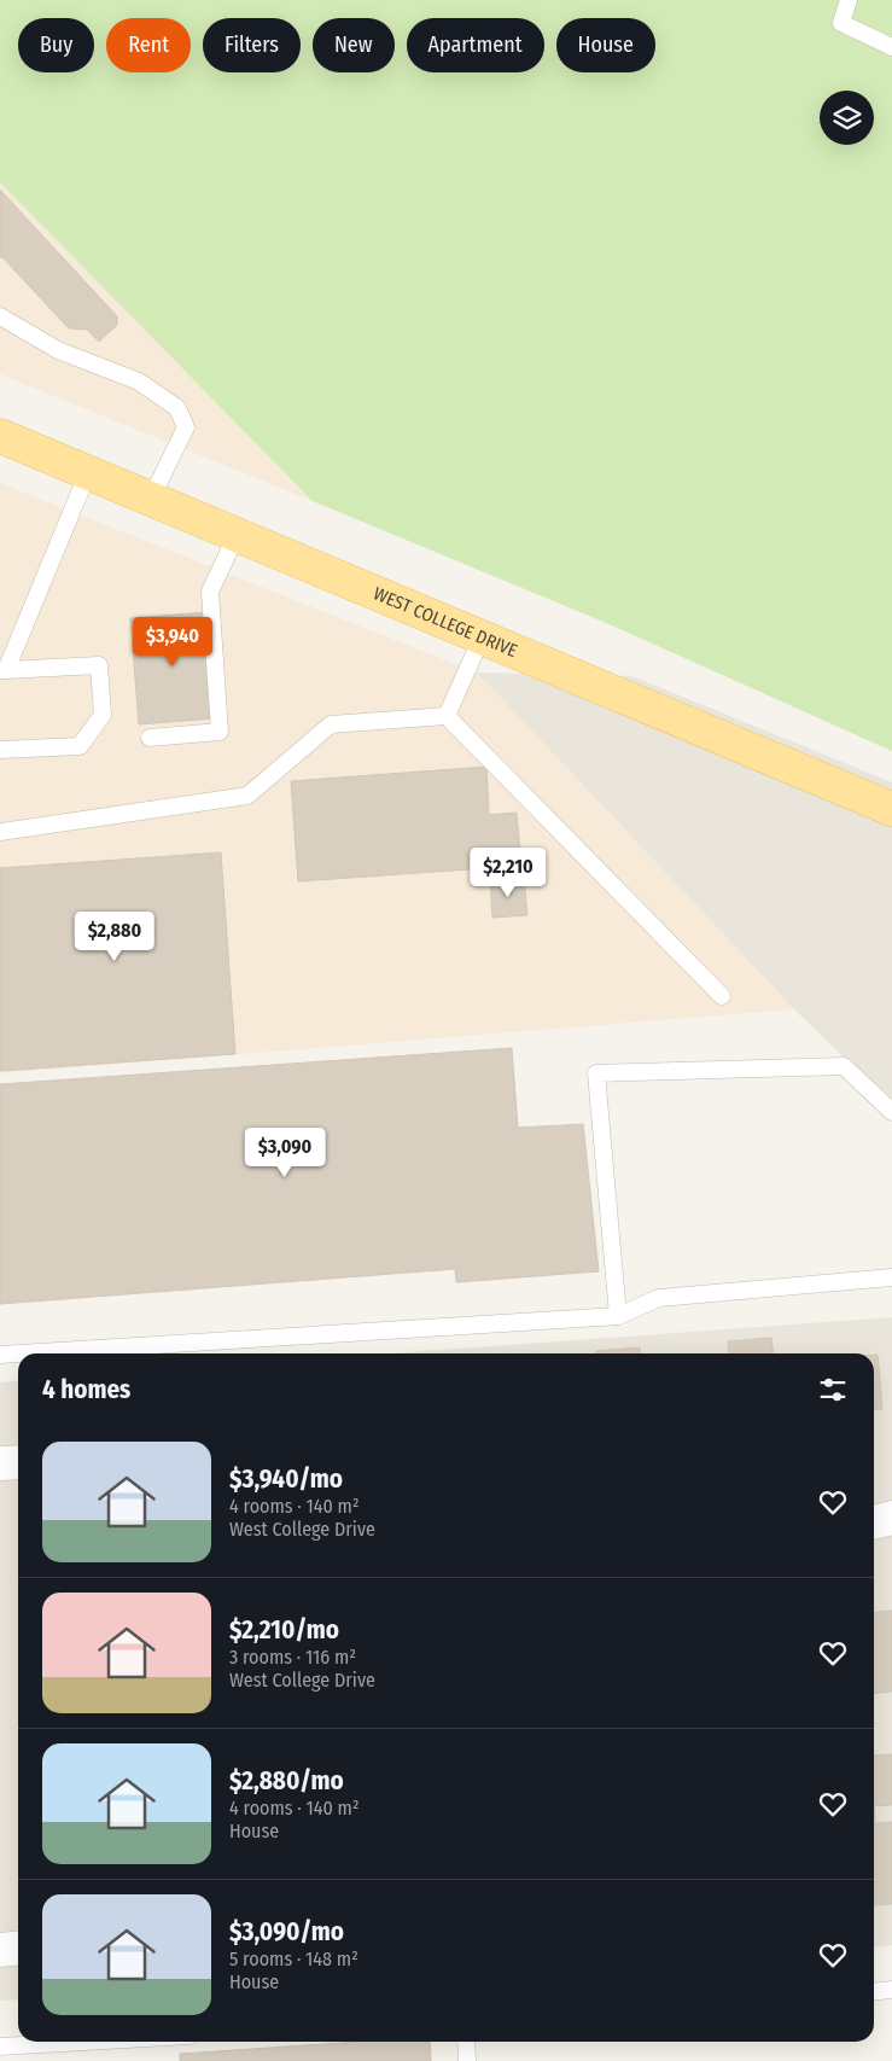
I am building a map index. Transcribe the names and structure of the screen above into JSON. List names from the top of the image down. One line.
{"streets":{"main road":["WEST COLLEGE DRIVE"]},"page":{"chip":["Buy","Rent","Filters","New","Apartment","House"],"price":["$3,940","$2,210","$2,880","$3,090"],"heading":"4 homes","list":[{"name":"$3,940/mo","note":"4 rooms · 140 m² · West College Drive"},{"name":"$2,210/mo","note":"3 rooms · 116 m² · West College Drive"},{"name":"$2,880/mo","note":"4 rooms · 140 m² · House"},{"name":"$3,090/mo","note":"5 rooms · 148 m² · House"}]}}
